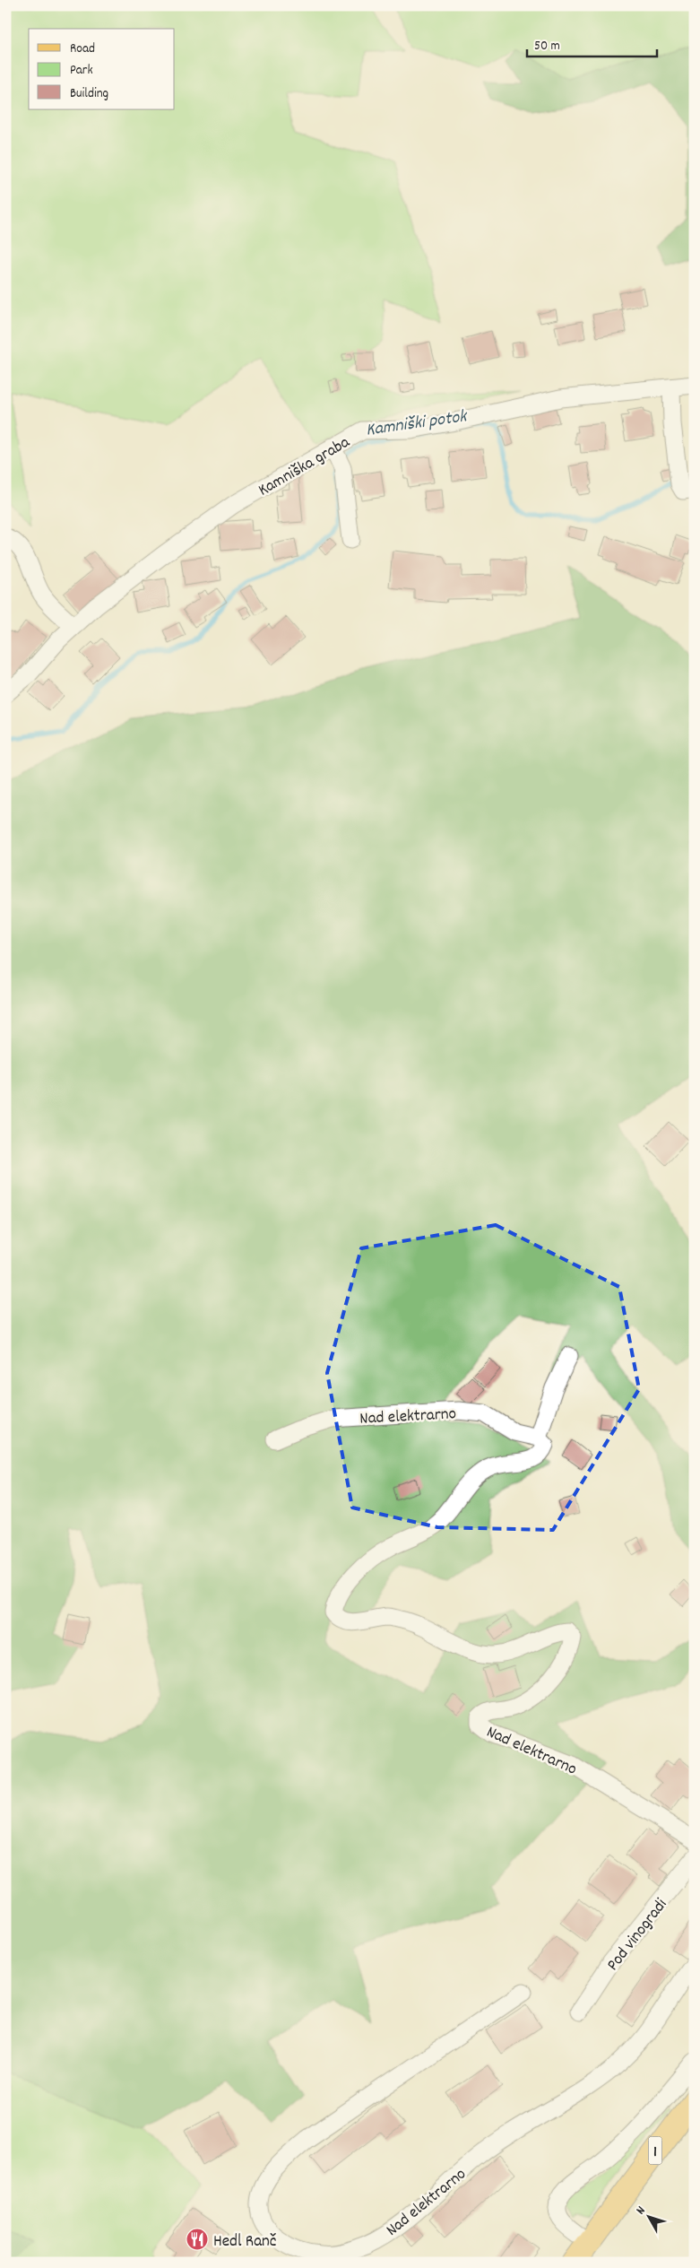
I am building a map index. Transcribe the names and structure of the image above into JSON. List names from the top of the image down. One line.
{"streets":{"main road":["1"],"street":["Kamniška graba","Nad elektrarno","Pod vinogradi"]},"water":["Kamniški potok"],"places":{"restaurant":["Hedl Ranč"]},"legend":["Road","Park","Building"],"scale_bar":"50 m","north":"top left"}
